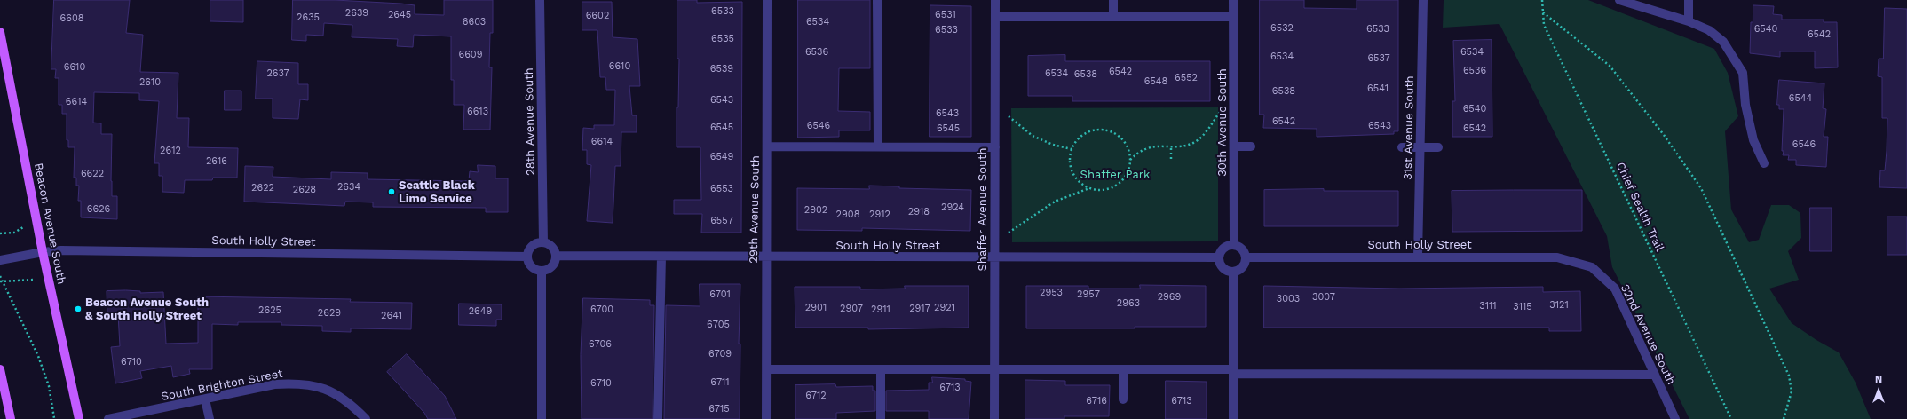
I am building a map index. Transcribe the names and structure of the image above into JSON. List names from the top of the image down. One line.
{"streets":{"main road":["Beacon Avenue South"],"street":["28th Avenue South","30th Avenue South","31st Avenue South","29th Avenue South","Shaffer Avenue South","South Holly Street","32nd Avenue South","South Brighton Street"],"path":["Chief Sealth Trail"]},"crossings":[["28th Avenue South","South Holly Street"],["30th Avenue South","South Holly Street"],["31st Avenue South","South Holly Street"],["29th Avenue South","South Holly Street"],["Shaffer Avenue South","South Holly Street"],["Beacon Avenue South","South Holly Street"],["South Holly Street","32nd Avenue South"]],"parks":["Shaffer Park"],"places":["Seattle Black Limo Service","Beacon Avenue South & South Holly Street"],"house_numbers":["6533","2639","2645","6531","6602","2635","6608","6603","6534","6532","6533","6540","6533","6542","6535","6536","6534","6609","6534","6537","6610","6610","6539","6536","6542","2637","6534","6538","6552","6548","2610","6541","6538","6544","6543","6614","6540","6613","6543","6542","6546","6543","6545","6545","6542","6614","6546","2612","6549","2616","6622","2634","2622","6553","2628","2924","6626","2902","2918","2908","2912","6557","2953","6701","2957","2969","3007","3003","2963","3121","3111","3115","2901","2921","2907","2917","6700","2911","2625","2649","2629","2641","6705","6706","6709","6710","6711","6710","6713","6712","6716","6713","6715"],"north":"top"}
